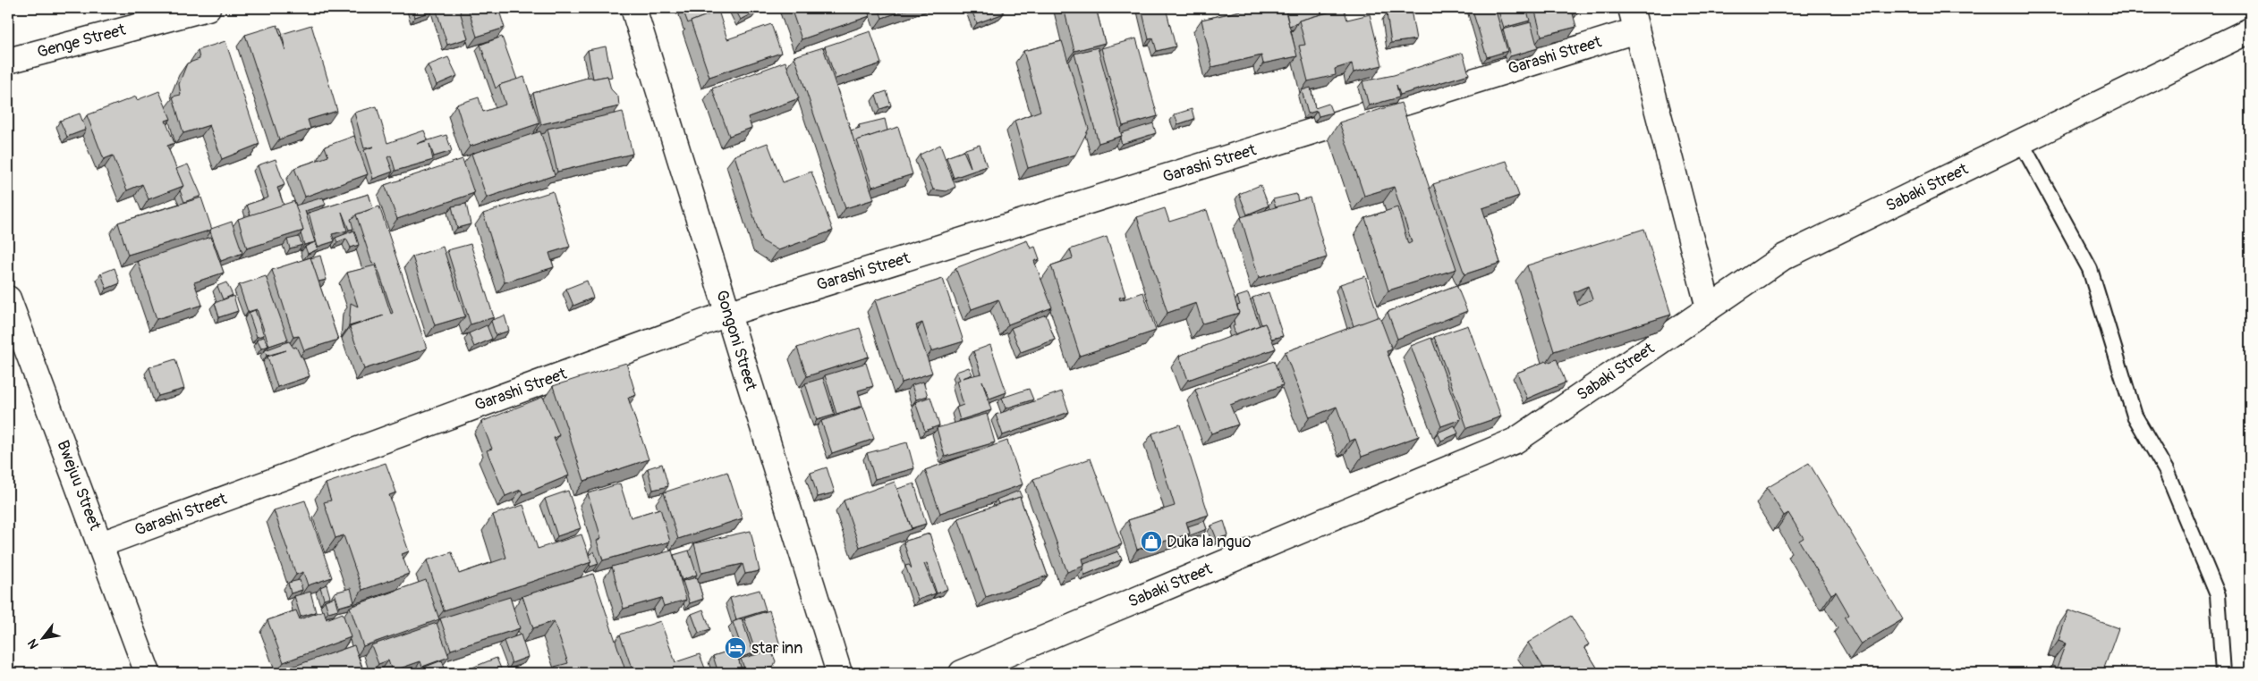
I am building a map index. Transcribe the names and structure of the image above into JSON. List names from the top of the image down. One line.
{"streets":{"street":["Genge Street","Garashi Street","Sabaki Street","Gongoni Street","Bwejuu Street"]},"crossings":[["Garashi Street","Gongoni Street"],["Garashi Street","Bwejuu Street"]],"places":{"shop":["Duka la nguo"],"hotel":["star inn"]},"north":"bottom left"}
